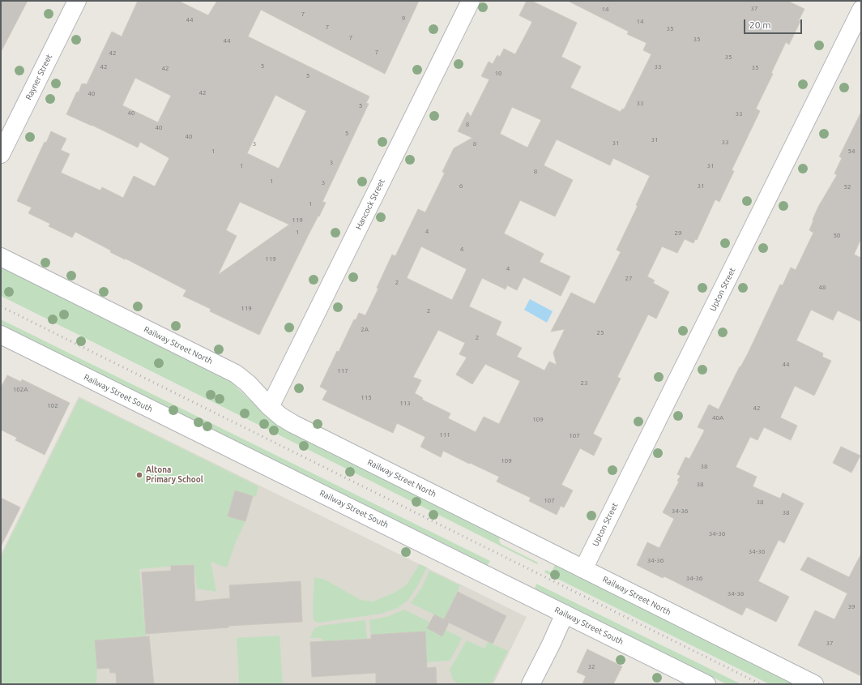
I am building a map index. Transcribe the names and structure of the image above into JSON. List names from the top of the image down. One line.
{"streets":{"street":["Rayner Street","Hancock Street","Upton Street","Railway Street North","Railway Street South"]},"crossings":[["Hancock Street","Railway Street North"],["Upton Street","Railway Street North"]],"places":["Altona Primary School"],"house_numbers":["37","14","7","9","44","14","7","35","7","35","44","7","42","35","5","42","33","35","42","10","5","42","40","33","5","40","33","8","40","5","40","31","33","31","3","8","1","54","3","1","31","8","1","3","6","31","52","1","119","4","1","29","50","4","119","4","27","2","48","119","2","2A","25","2","44","117","23","102A","115","113","102","42","40A","109","111","107","109","38","38","107","38","34-36","38","34-36","34-36","34-36","34-36","34-36","39","37","32"],"scale_bar":"20 m"}
